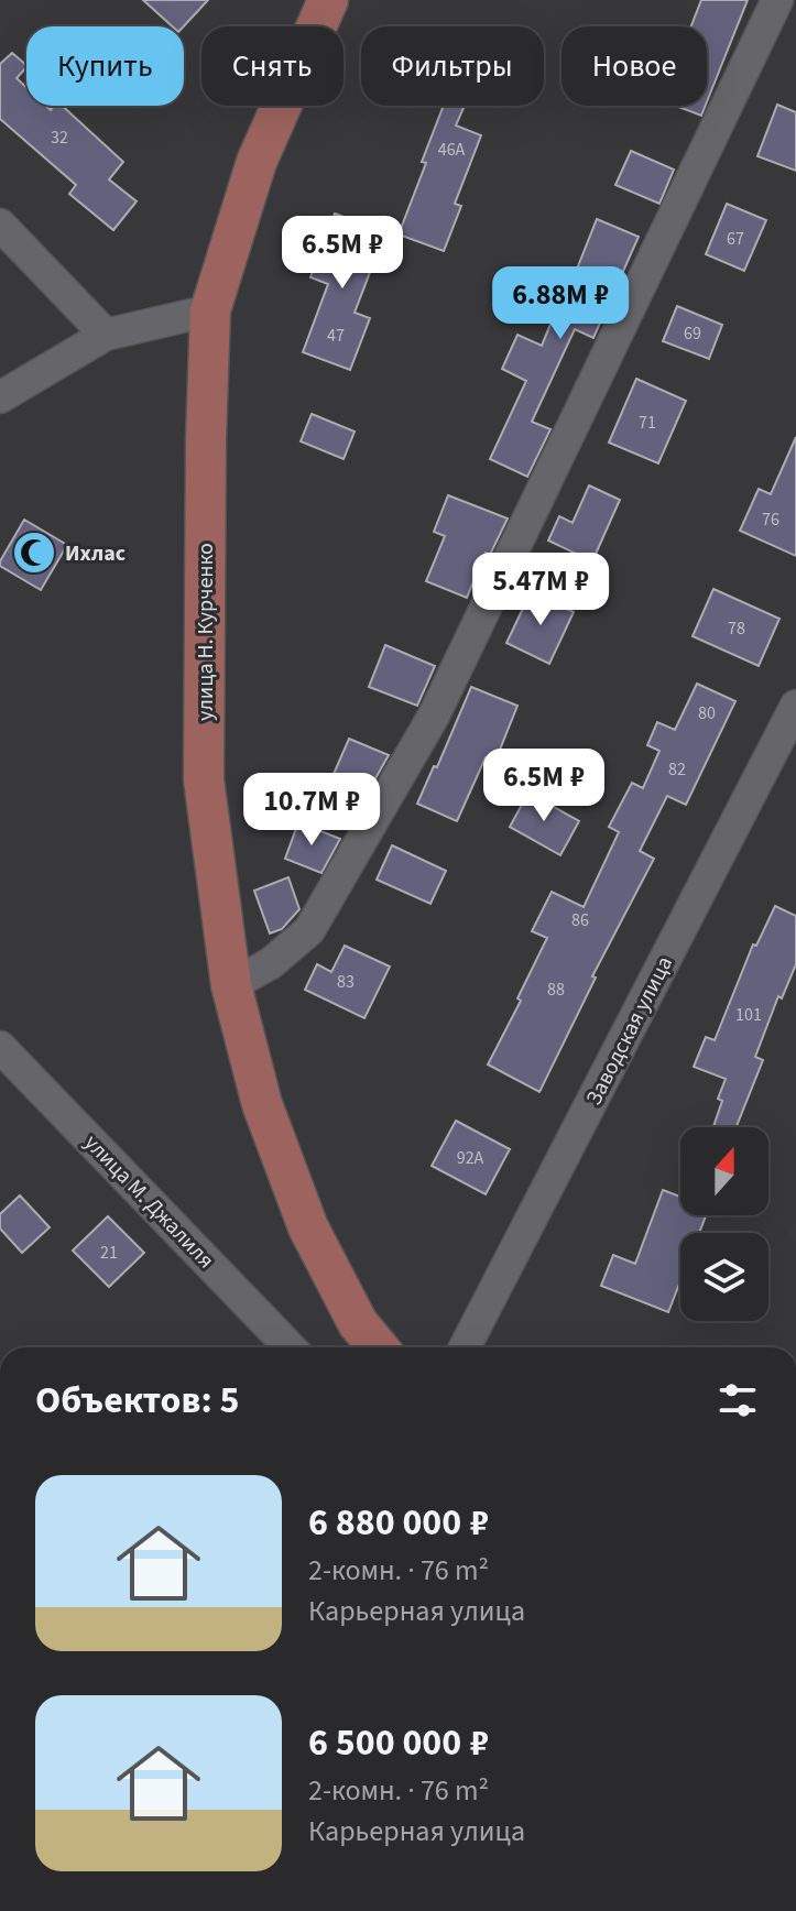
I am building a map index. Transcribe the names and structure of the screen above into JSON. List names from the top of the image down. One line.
{"streets":{"main road":["улица Н. Курченко"],"street":["Заводская улица","улица М. Джалиля"]},"places":{"mosque":["Ихлас"]},"house_numbers":["32","46А","67","69","47","71","76","78","80","82","86","83","88","101","92А","21"],"north":"top","page":{"chip":["Купить","Снять","Фильтры","Новое"],"price":["6.5M ₽","6.88M ₽","5.47M ₽","6.5M ₽","10.7M ₽"],"heading":"Объектов: 5","list":[{"name":"6 880 000 ₽","note":"2-комн. · 76 m² · Карьерная улица"},{"name":"6 500 000 ₽","note":"2-комн. · 76 m² · Карьерная улица"}]}}
